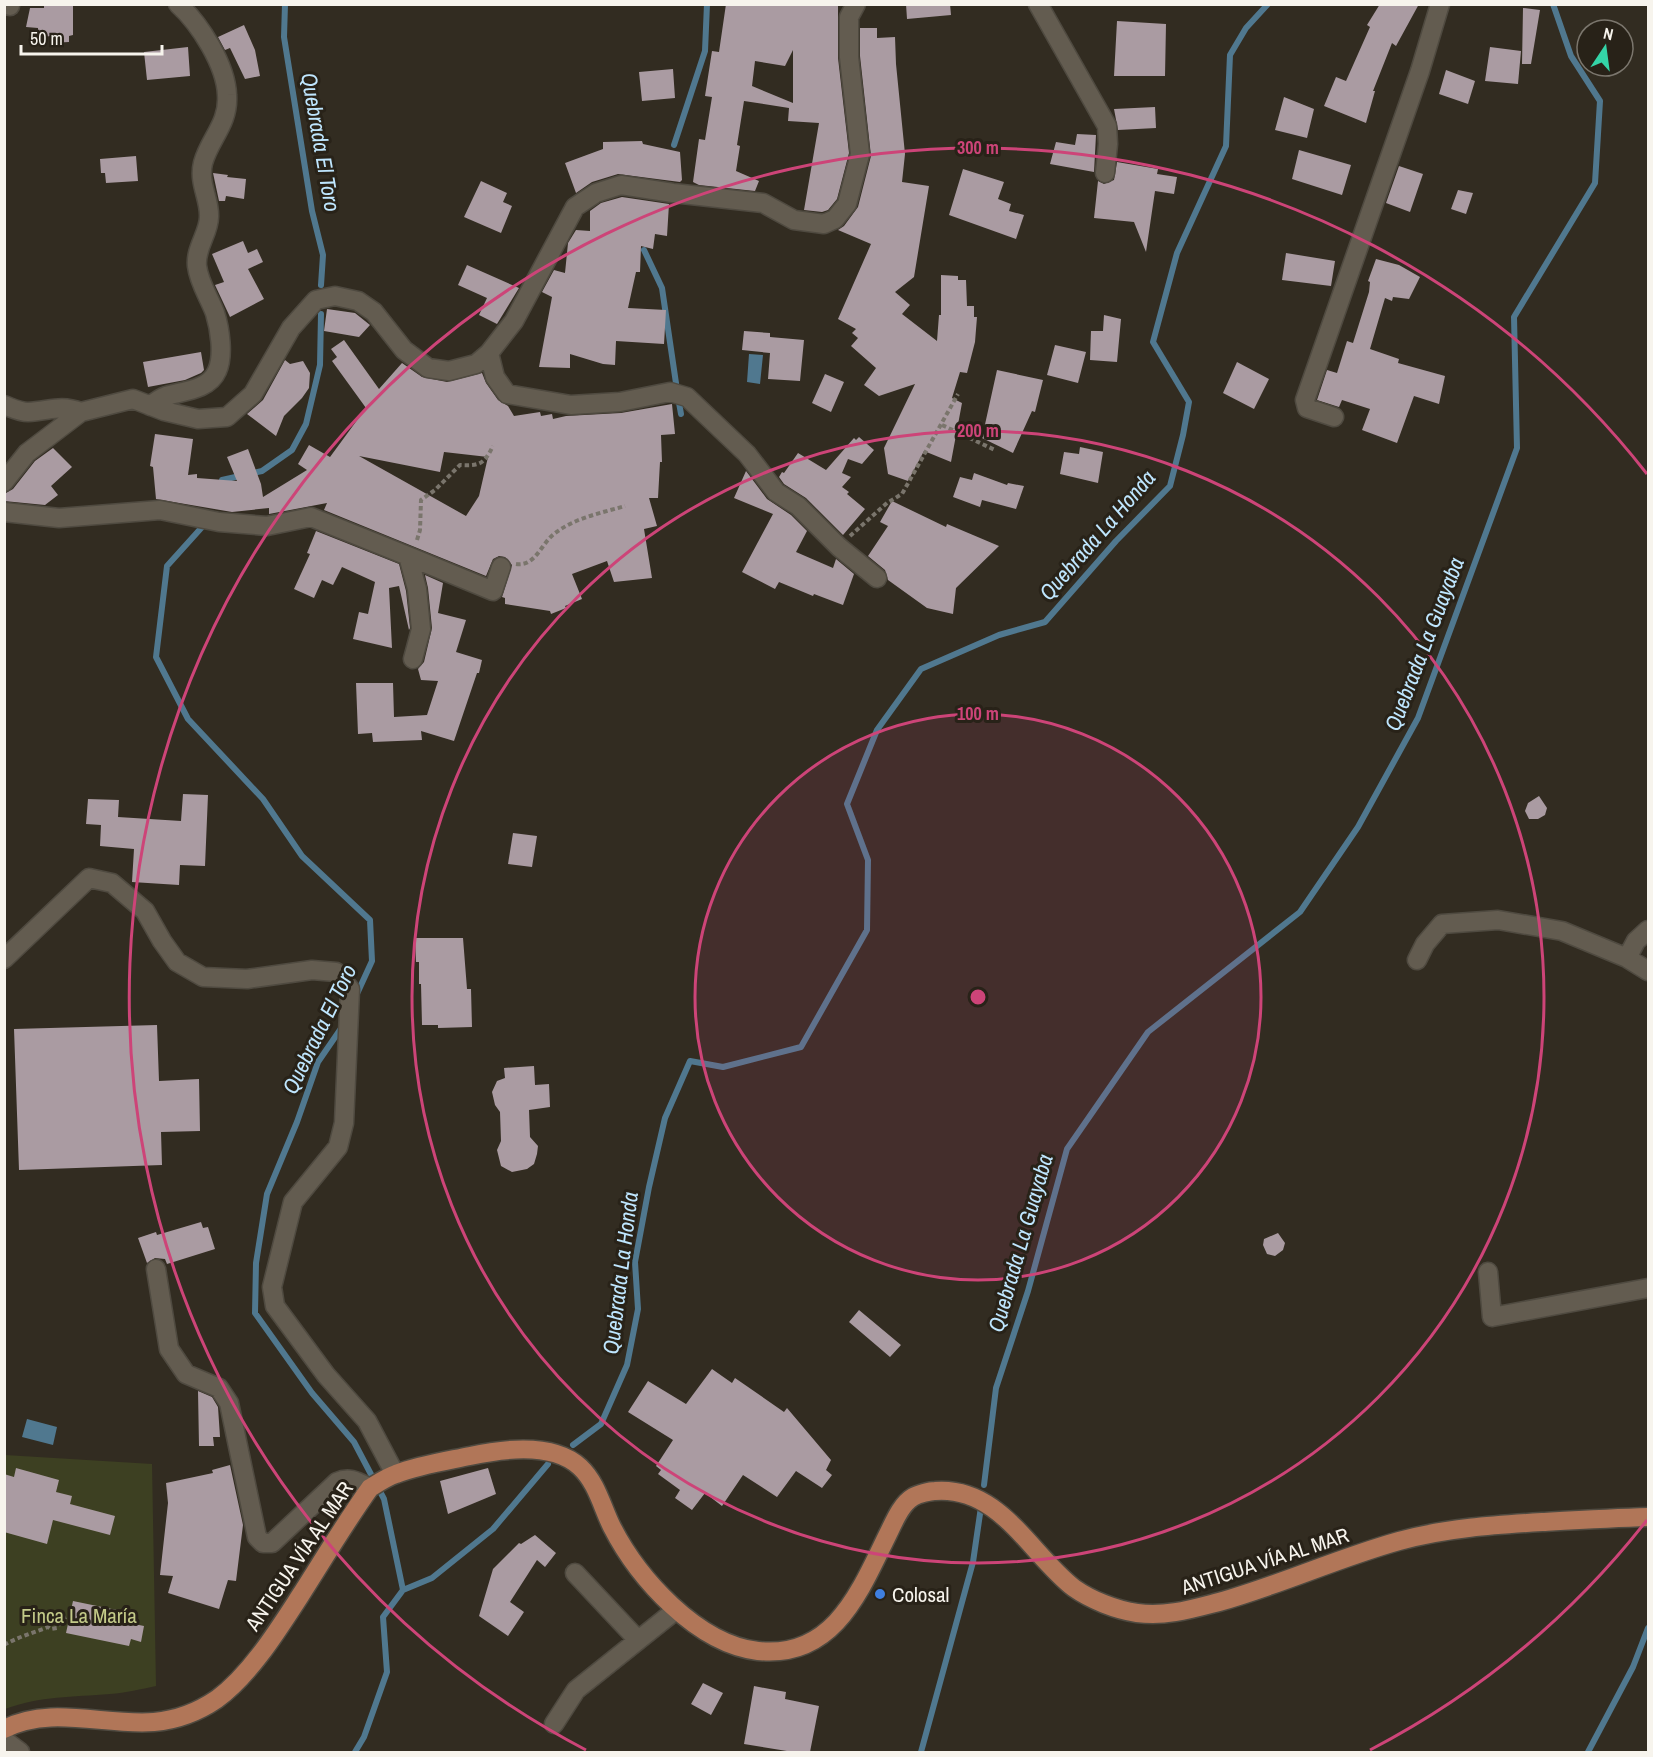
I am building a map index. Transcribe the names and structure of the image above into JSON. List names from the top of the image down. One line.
{"streets":{"main road":["ANTIGUA VÍA AL MAR"]},"water":["Quebrada El Toro","Quebrada La Honda","Quebrada La Guayaba"],"parks":["Finca La María"],"places":["Colosal"],"scale_bar":"50 m","north":"top","rings":["300 m","200 m","100 m"]}
